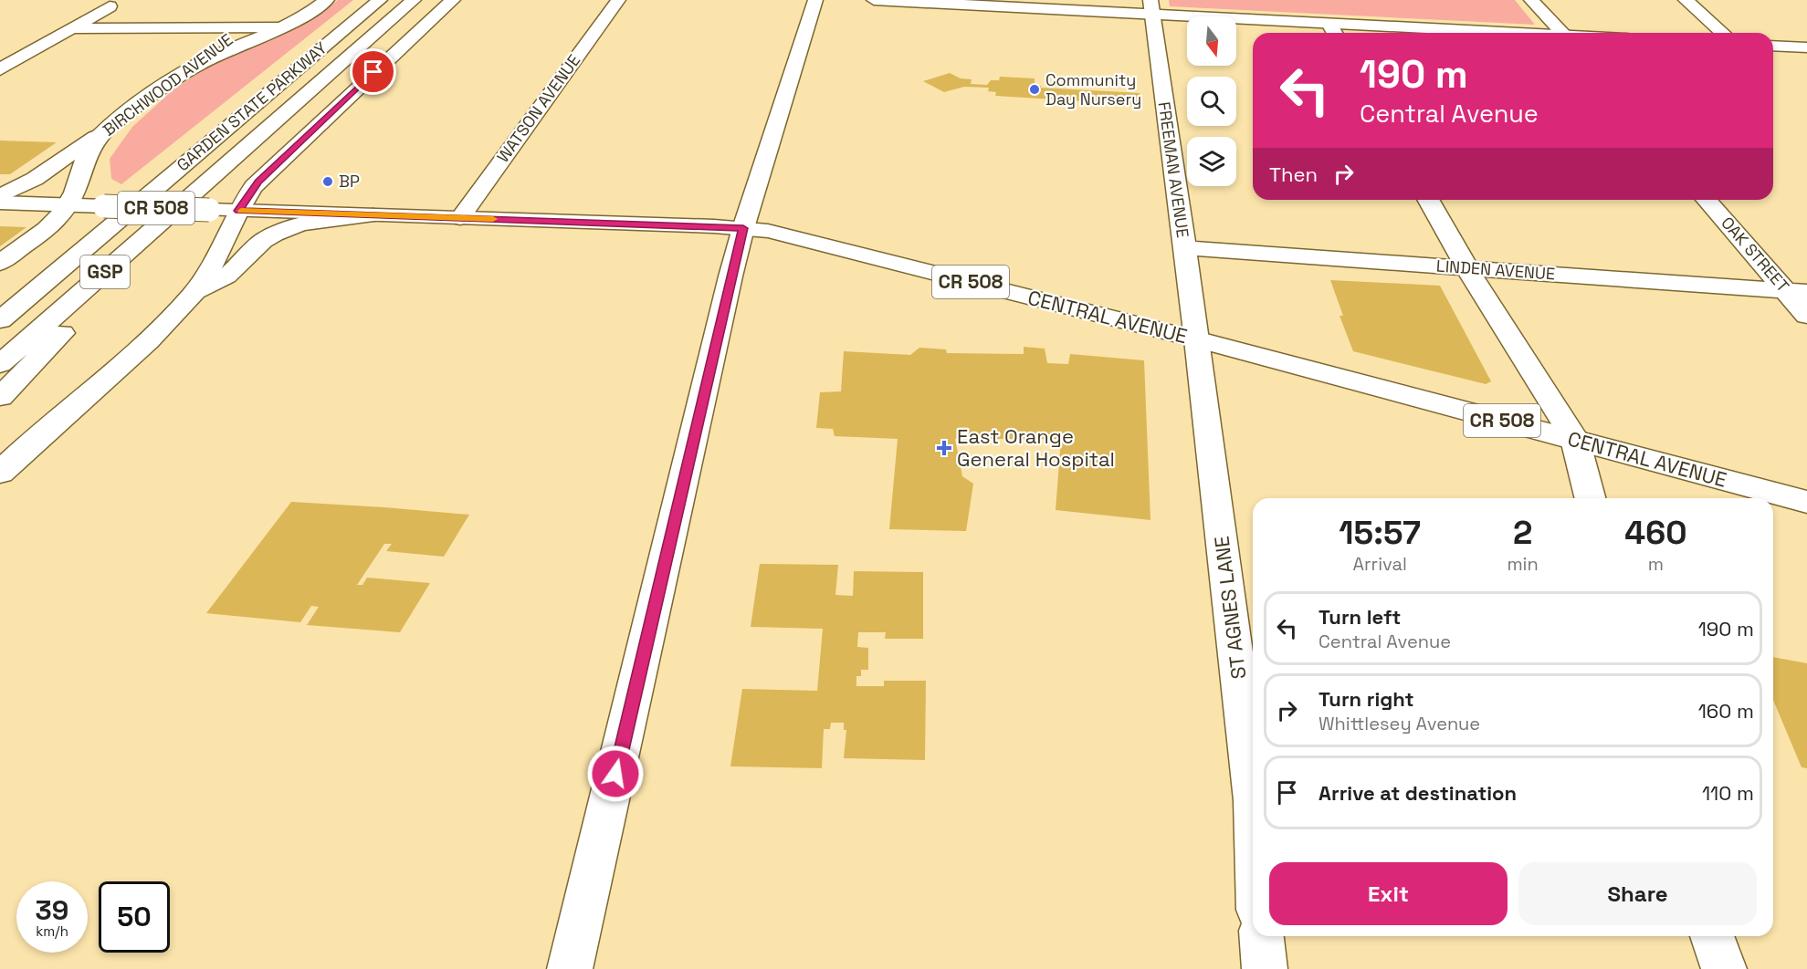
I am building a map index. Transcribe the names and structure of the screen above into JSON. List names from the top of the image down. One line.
{"streets":{"main road":["BIRCHWOOD AVENUE","GARDEN STATE PARKWAY","WATSON AVENUE","FREEMAN AVENUE","CR 508","OAK STREET","LINDEN AVENUE","GSP","CENTRAL AVENUE","ST AGNES LANE"]},"crossings":[["BIRCHWOOD AVENUE","CENTRAL AVENUE"],["WATSON AVENUE","CENTRAL AVENUE"],["FREEMAN AVENUE","LINDEN AVENUE"],["FREEMAN AVENUE","CENTRAL AVENUE"],["FREEMAN AVENUE","ST AGNES LANE"],["OAK STREET","LINDEN AVENUE"],["CENTRAL AVENUE","ST AGNES LANE"]],"places":{"other":["Community Day Nursery","BP"],"health":["East Orange General Hospital"]},"north":"bottom","page":{"turn":["190 m","Central Avenue"],"then":"Then","eta":["15:57","Arrival","2","min","460","m"],"list":[{"name":"Turn left","note":"Central Avenue","value":"190 m"},{"name":"Turn right","note":"Whittlesey Avenue","value":"160 m"},{"name":"Arrive at destination","value":"110 m"}],"buttons":["Exit","Share"],"speed":"39 km/h","limit":"50"}}
